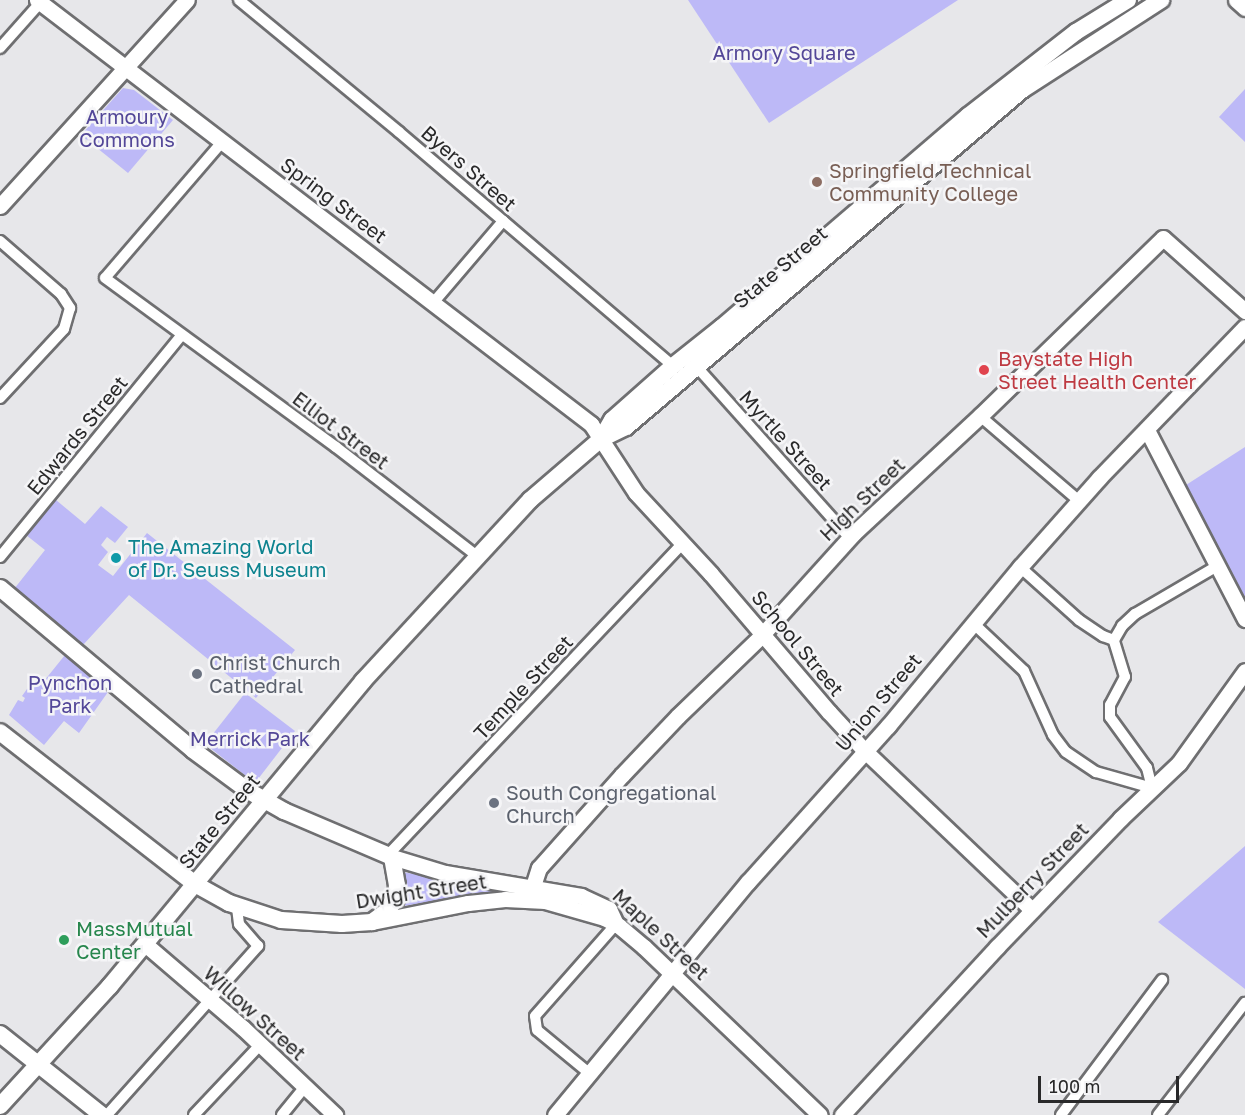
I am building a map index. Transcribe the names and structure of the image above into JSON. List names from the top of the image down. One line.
{"streets":{"main road":["State Street","Dwight Street","Maple Street"],"street":["Byers Street","Spring Street","Elliot Street","Edwards Street","Myrtle Street","High Street","School Street","Temple Street","Union Street","Mulberry Street","Willow Street"]},"crossings":[["Byers Street","State Street"],["Spring Street","State Street"],["Spring Street","Elliot Street"],["Spring Street","School Street"],["State Street","Elliot Street"],["State Street","Myrtle Street"],["State Street","School Street"],["State Street","Dwight Street"],["State Street","Maple Street"],["State Street","Willow Street"],["Elliot Street","Edwards Street"],["Myrtle Street","High Street"],["High Street","School Street"],["High Street","Maple Street"],["School Street","Temple Street"],["School Street","Union Street"],["School Street","Mulberry Street"],["Temple Street","Maple Street"],["Union Street","Maple Street"],["Dwight Street","Maple Street"]],"parks":["Armory Square","Armoury Commons","Pynchon Park","Merrick Park"],"places":["Springfield Technical Community College","Baystate High Street Health Center","The Amazing World of Dr. Seuss Museum","Christ Church Cathedral","South Congregational Church","MassMutual Center"],"scale_bar":"100 m"}
